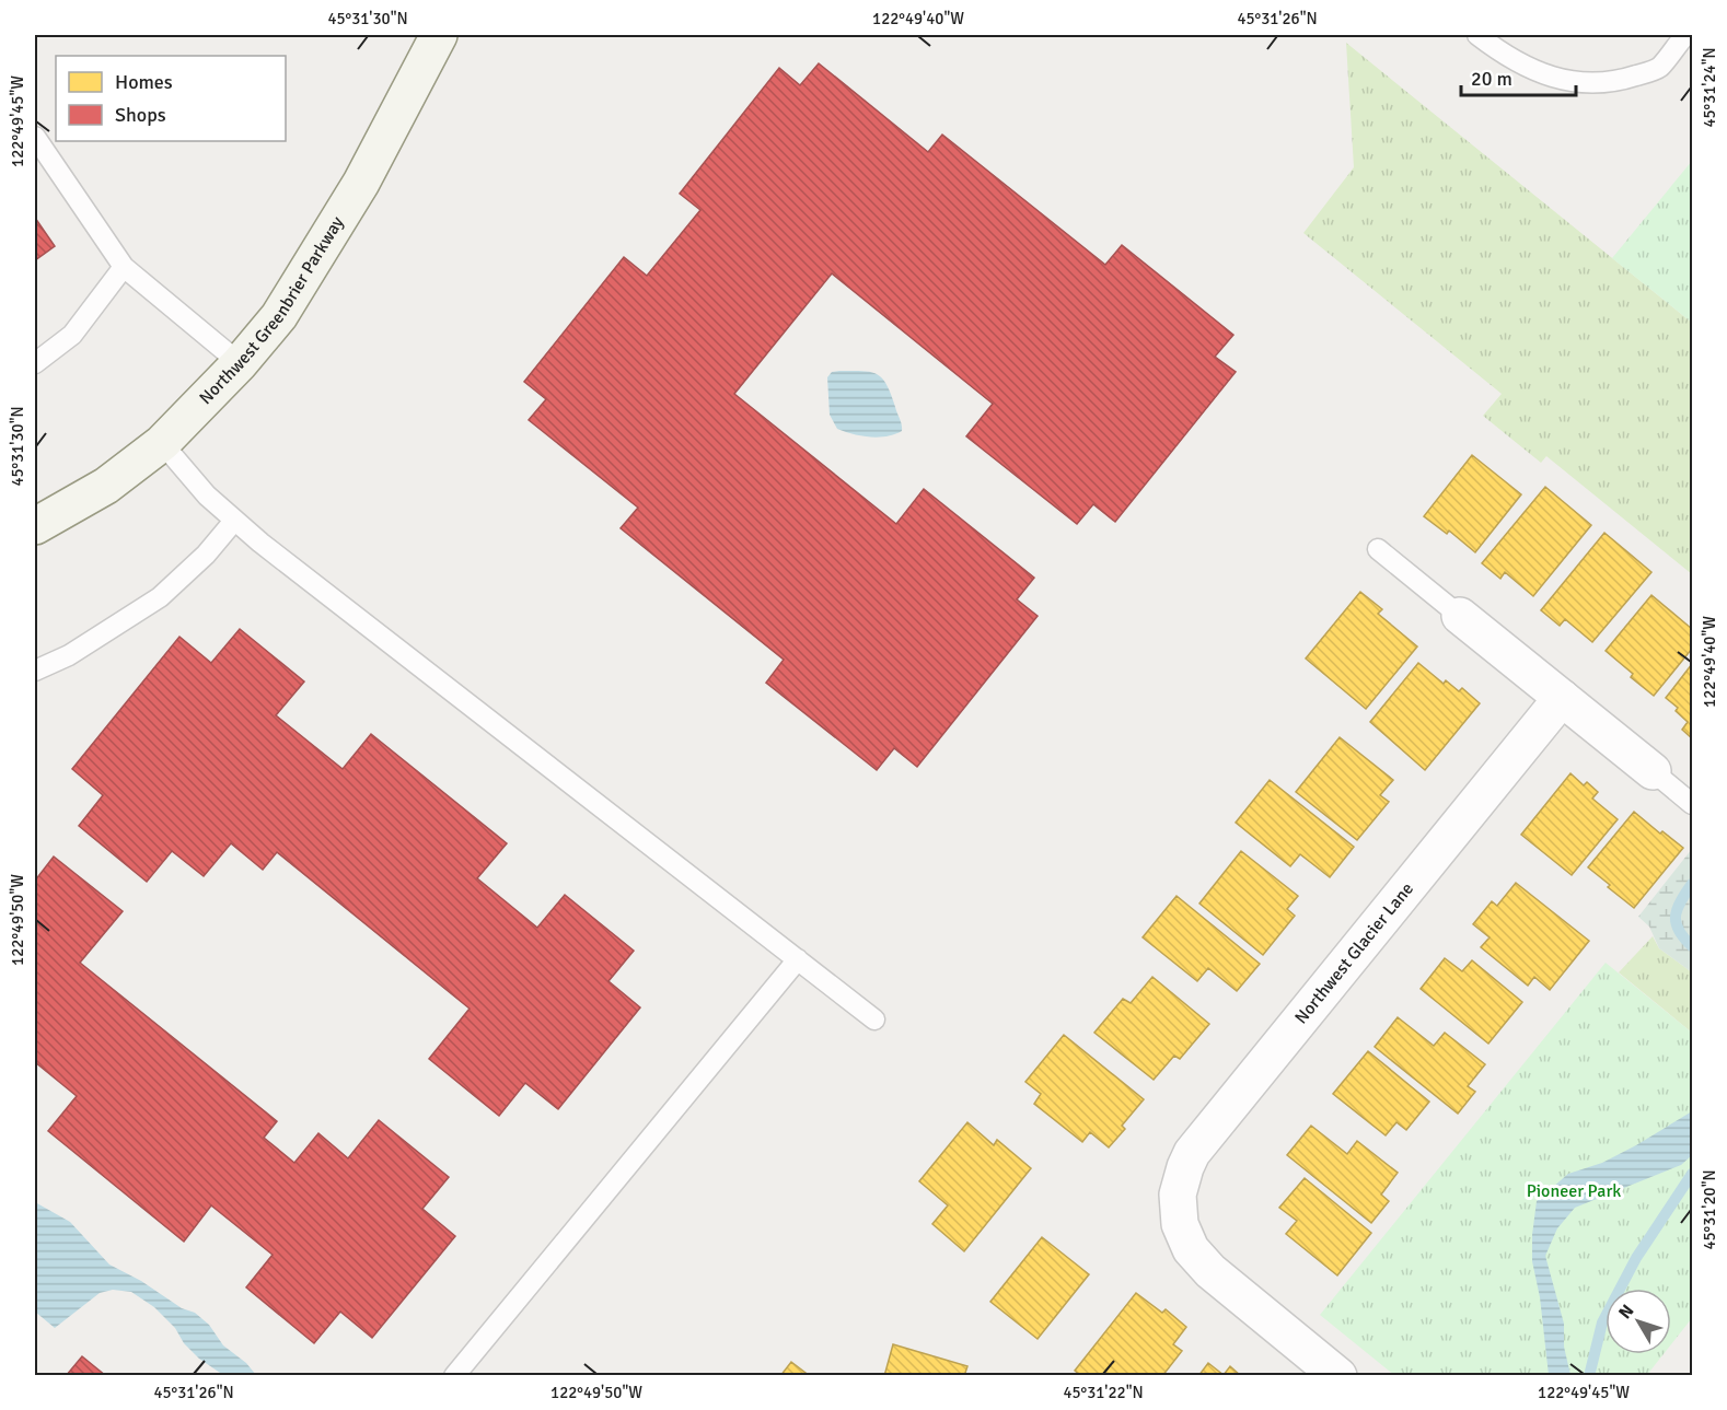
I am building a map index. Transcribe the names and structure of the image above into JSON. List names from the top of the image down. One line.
{"streets":{"street":["Northwest Greenbrier Parkway","Northwest Glacier Lane"]},"parks":["Pioneer Park"],"legend":["Homes","Shops"],"scale_bar":"20 m","north":"top left","coordinates":["45°31'30\"N","122°49'40\"W","45°31'26\"N","45°31'24\"N","122°49'45\"W","122°49'50\"W","45°31'20\"N","45°31'22\"N"]}
